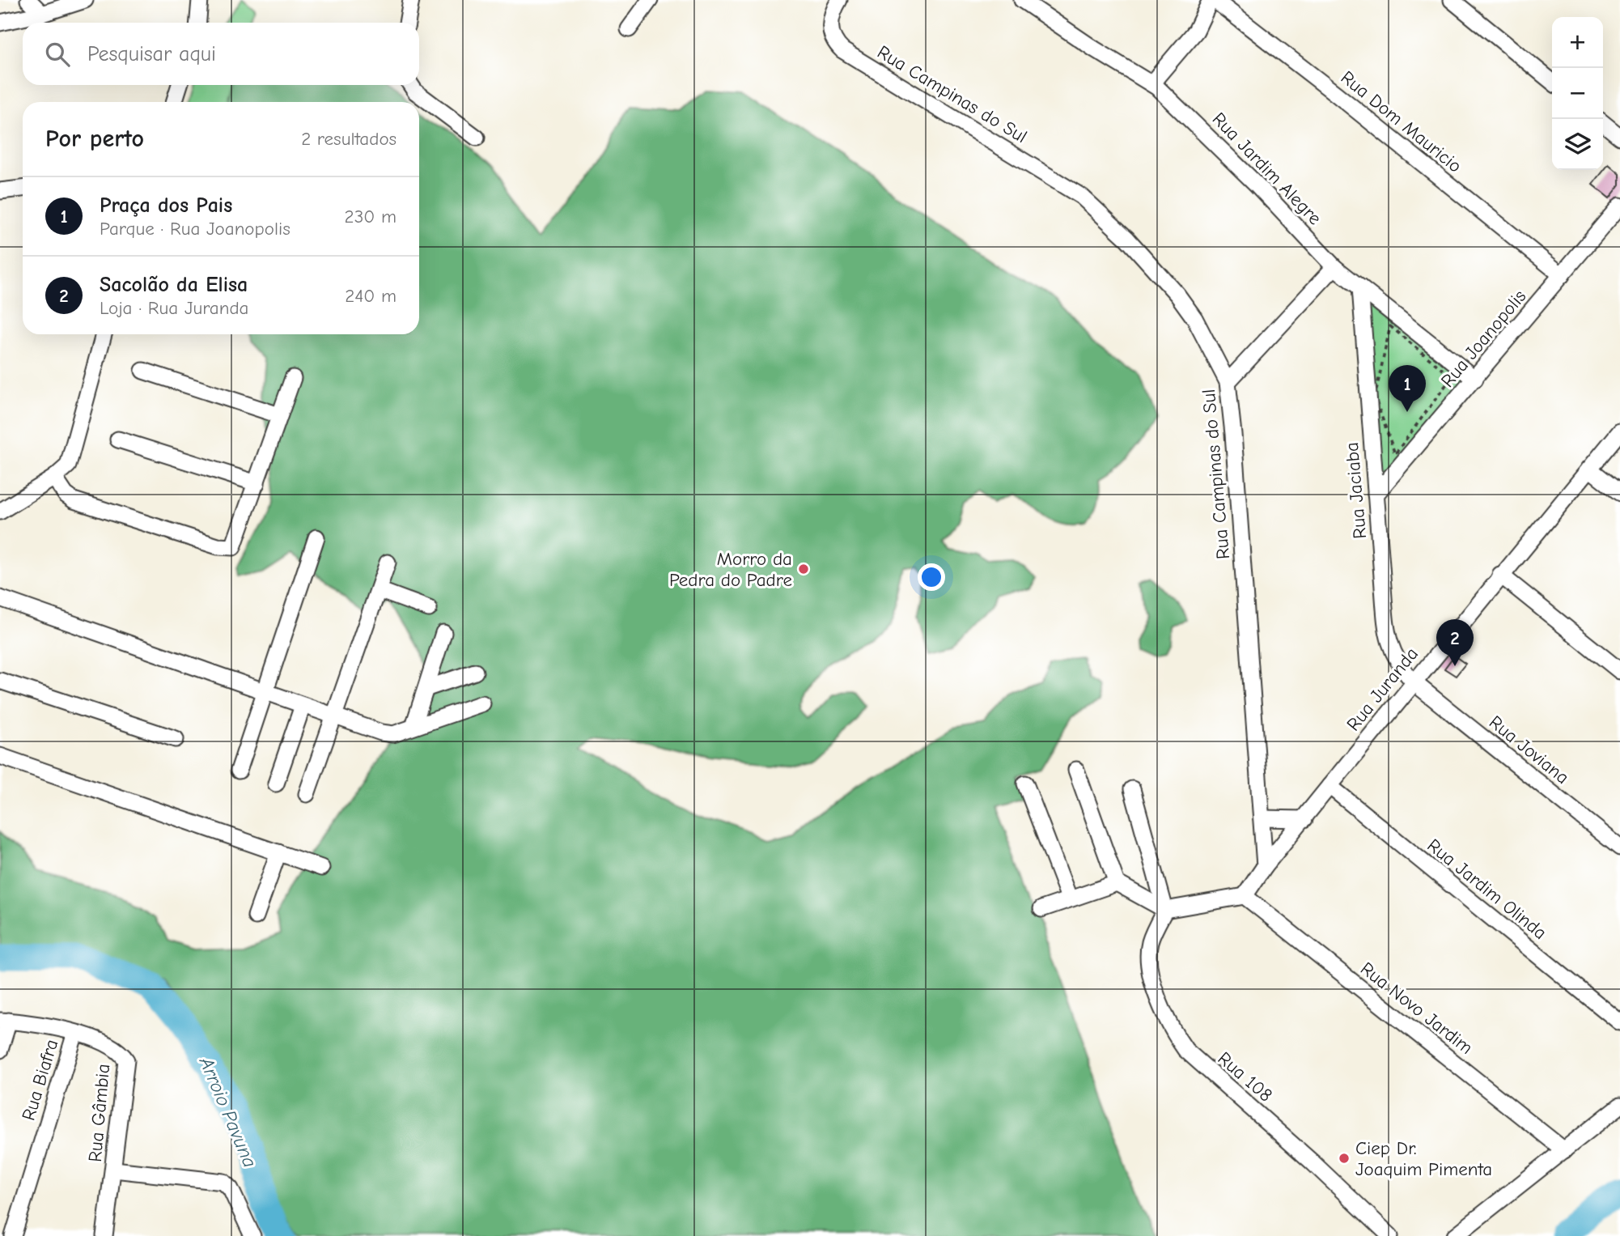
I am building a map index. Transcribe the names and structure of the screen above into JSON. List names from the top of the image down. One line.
{"streets":{"street":["Rua Campinas do Sul","Rua Dom Mauricio","Rua Jardim Alegre","Rua Joanopolis","Rua Jaciaba","Rua Juranda","Rua Joviana","Rua Jardim Olinda","Rua Novo Jardim","Rua 108","Rua Biafra","Rua Gâmbia"]},"crossings":[["Rua Campinas do Sul","Rua Juranda"],["Rua Dom Mauricio","Rua Joanopolis"],["Rua Jardim Alegre","Rua Joanopolis"],["Rua Jardim Alegre","Rua Jaciaba"],["Rua Joanopolis","Rua Jaciaba"],["Rua Jaciaba","Rua Juranda"],["Rua Jaciaba","Rua Joviana"],["Rua Juranda","Rua Joviana"],["Rua Juranda","Rua Jardim Olinda"],["Rua Juranda","Rua Novo Jardim"],["Rua Biafra","Rua Gâmbia"]],"water":["Arroio Pavuna"],"places":["Morro da Pedra do Padre","Ciep Dr. Joaquim Pimenta"],"page":{"map_buttons":["+","−"],"search":"Pesquisar aqui","heading":["Por perto","2 resultados"],"list":[{"mark":"1","name":"Praça dos Pais","note":"Parque · Rua Joanopolis","value":"230 m"},{"mark":"2","name":"Sacolão da Elisa","note":"Loja · Rua Juranda","value":"240 m"}],"pins":["1","2"]}}
